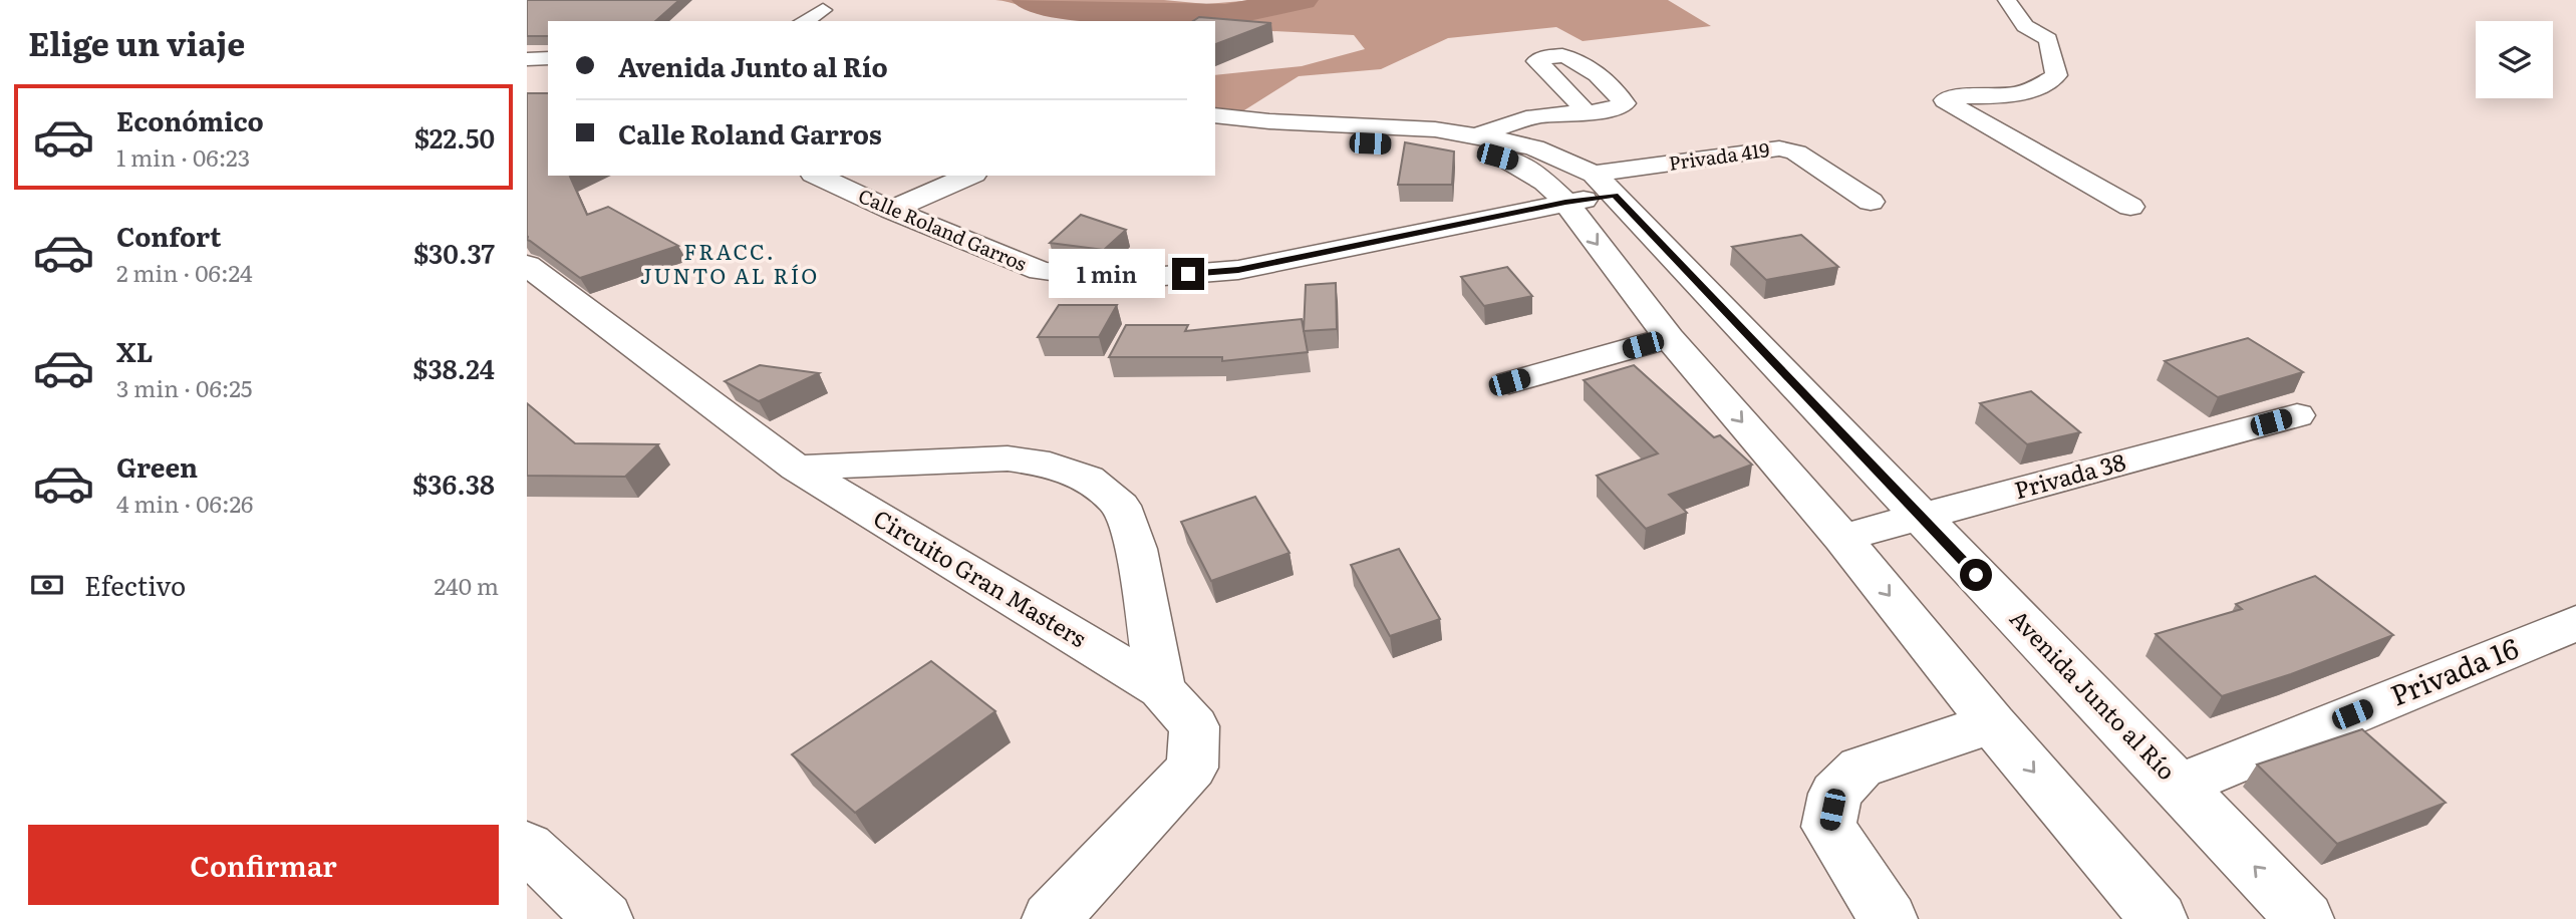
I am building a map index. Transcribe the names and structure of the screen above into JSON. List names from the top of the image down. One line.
{"streets":{"street":["Privada 419","Calle Roland Garros","Privada 38","Circuito Gran Masters","Privada 16","Avenida Junto al Río"]},"crossings":[["Privada 419","Calle Roland Garros"],["Privada 419","Avenida Junto al Río"],["Calle Roland Garros","Avenida Junto al Río"],["Privada 38","Avenida Junto al Río"],["Privada 16","Avenida Junto al Río"]],"districts":["FRACC. JUNTO AL RÍO"],"page":{"heading":"Elige un viaje","banner":["Avenida Junto al Río","Calle Roland Garros"],"list":[{"name":"Económico","note":"1 min · 06:23","value":"$22.50"},{"name":"Confort","note":"2 min · 06:24","value":"$30.37"},{"name":"XL","note":"3 min · 06:25","value":"$38.24"},{"name":"Green","note":"4 min · 06:26","value":"$36.38"}],"bubble":"1 min","pay":["Efectivo","240 m"],"buttons":"Confirmar"}}
